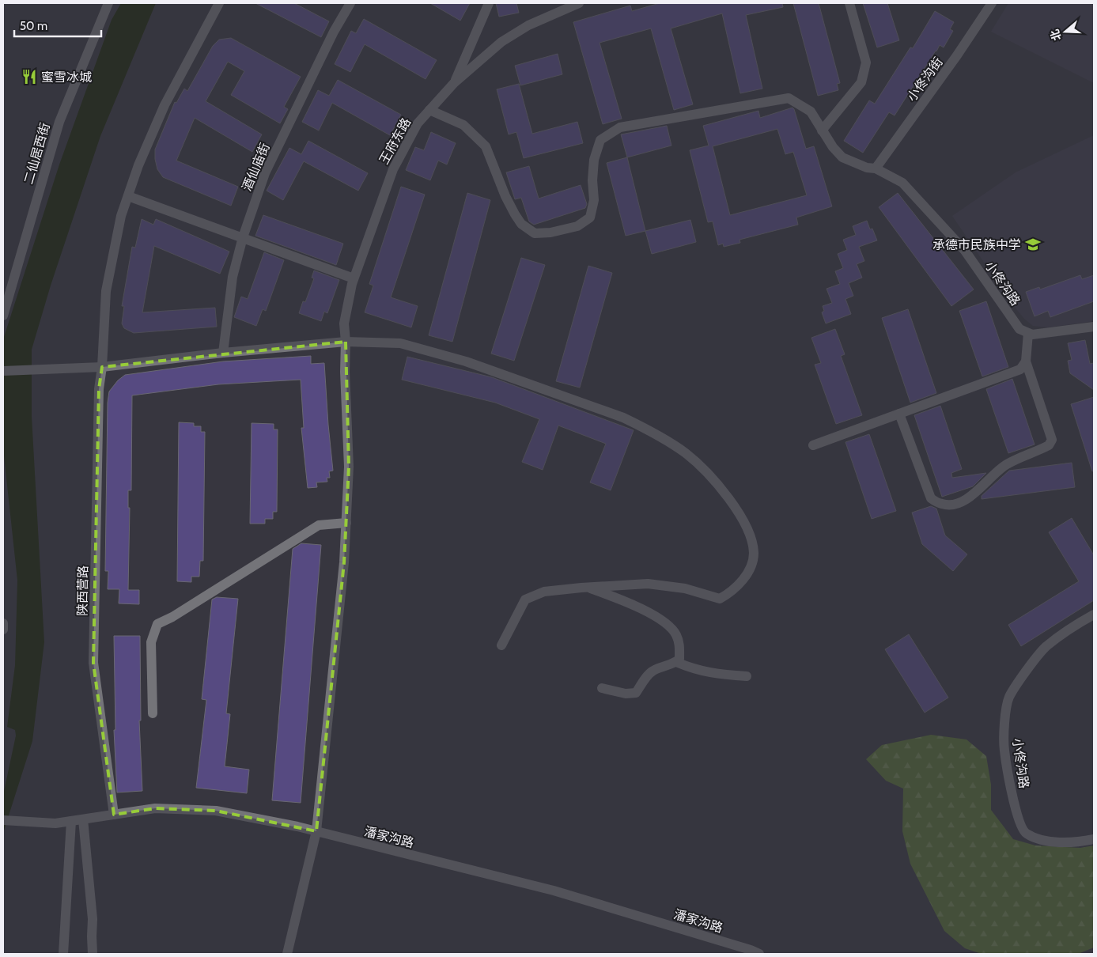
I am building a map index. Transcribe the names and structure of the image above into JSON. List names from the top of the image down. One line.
{"streets":{"street":["小佟沟街","王府东路","二仙居西街","酒仙庙街","小佟沟路","陕西营路","潘家沟路"]},"crossings":[["小佟沟街","小佟沟路"],["王府东路","小佟沟路"],["王府东路","潘家沟路"],["陕西营路","潘家沟路"]],"places":{"restaurant":["蜜雪冰城"],"school or university":["承德市民族中学"]},"scale_bar":"50 m","north":"left"}
